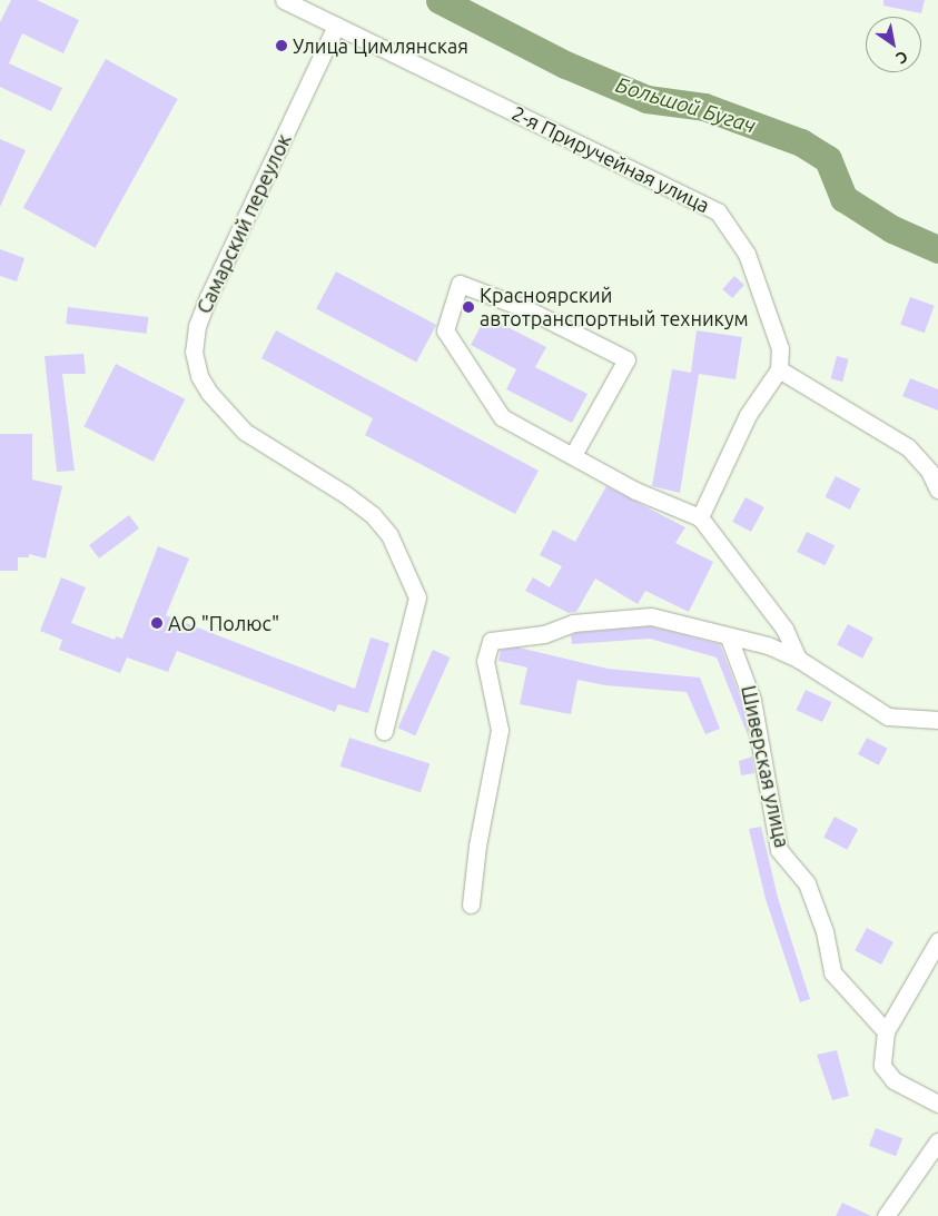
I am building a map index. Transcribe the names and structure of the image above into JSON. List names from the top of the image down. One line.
{"streets":{"street":["2-я Приручейная улица","Самарский переулок","Шиверская улица"]},"crossings":[["2-я Приручейная улица","Самарский переулок"]],"water":["Большой Бугач"],"places":["Улица Цимлянская","Красноярский автотранспортный техникум","АО \"Полюс\""],"north":"bottom right"}
